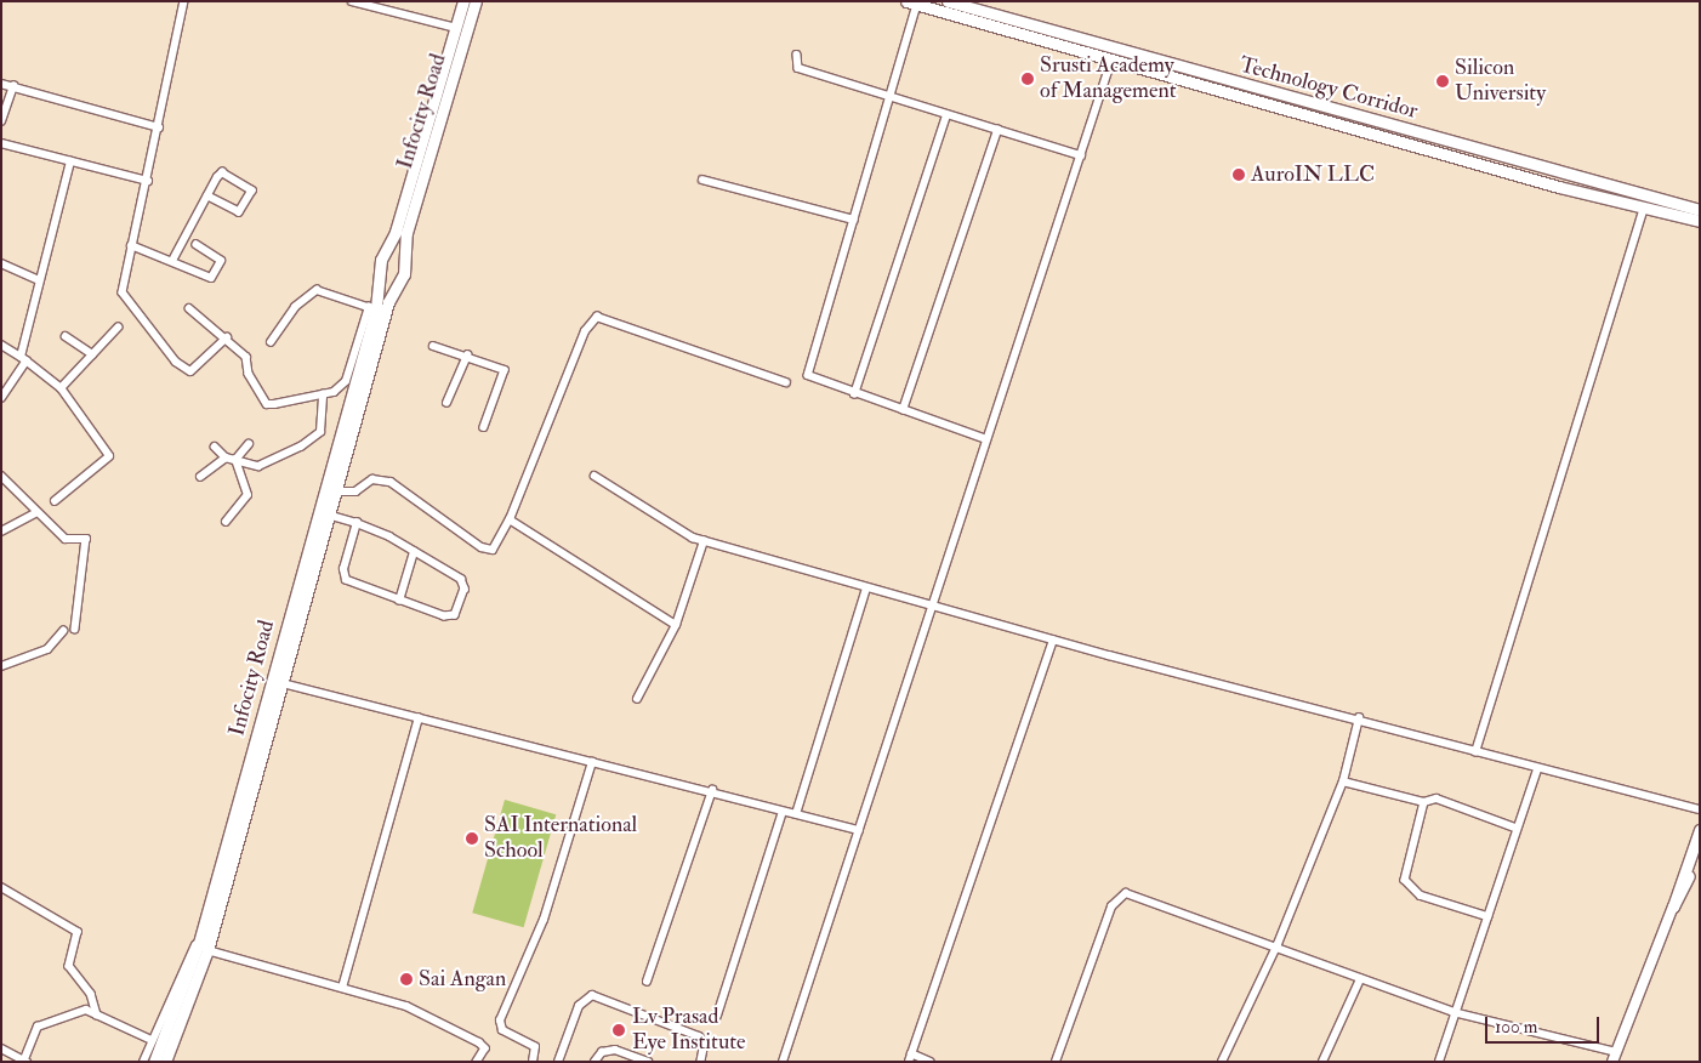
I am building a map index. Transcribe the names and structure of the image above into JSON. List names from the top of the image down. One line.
{"streets":{"main road":["Technology Corridor","Infocity Road"]},"places":["Srusti Academy of Management","Silicon University","AuroIN LLC","SAI International School","Sai Angan","Lv Prasad Eye Institute"],"scale_bar":"100 m"}
